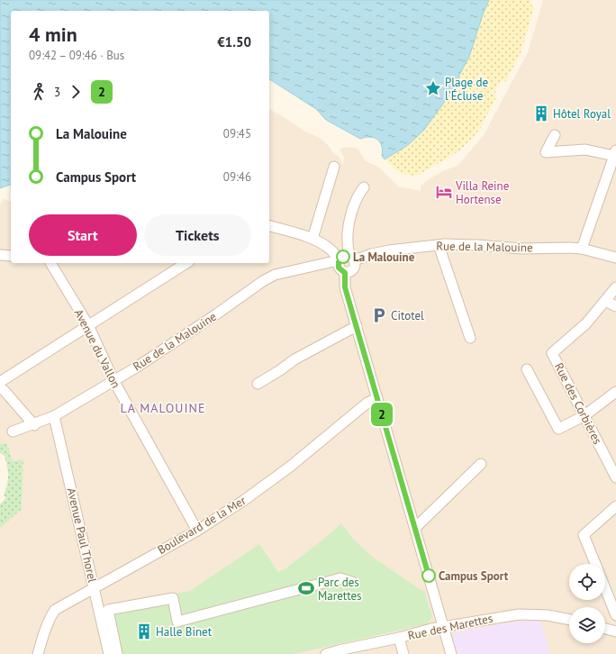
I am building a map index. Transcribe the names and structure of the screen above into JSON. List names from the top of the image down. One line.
{"streets":{"street":["Rue de la Malouine","Avenue du Vallon","Rue des Corbières","Boulevard de la Mer","Avenue Paul Thorel","Rue des Marettes"]},"crossings":[["Rue de la Malouine","Avenue du Vallon"],["Rue de la Malouine","Avenue Paul Thorel"],["Avenue du Vallon","Boulevard de la Mer"],["Boulevard de la Mer","Avenue Paul Thorel"]],"districts":["LA MALOUINE"],"places":{"place":["Plage de l'Écluse"],"building":["Hôtel Royal","Halle Binet"],"hotel":["Villa Reine Hortense"],"other":["La Malouine","Campus Sport"],"parking":["Citotel"],"sports":["Parc des Marettes"]},"lines":["bus line 2"],"page":{"on_map":"2","heading":["4 min","09:42 – 09:46 · Bus","€1.50"],"legs":["3","2"],"list":[{"name":"La Malouine","value":"09:45"},{"name":"Campus Sport","value":"09:46"}],"buttons":["Start","Tickets"]}}
